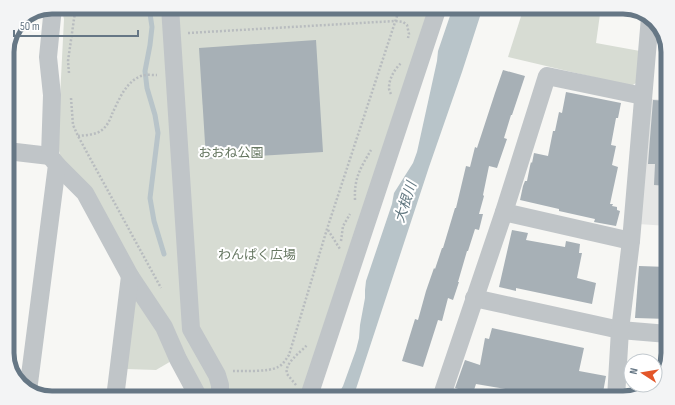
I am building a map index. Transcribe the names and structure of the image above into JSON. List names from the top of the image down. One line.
{"water":["大根川"],"parks":["おおね公園","わんぱく広場"],"scale_bar":"50 m","north":"left"}
